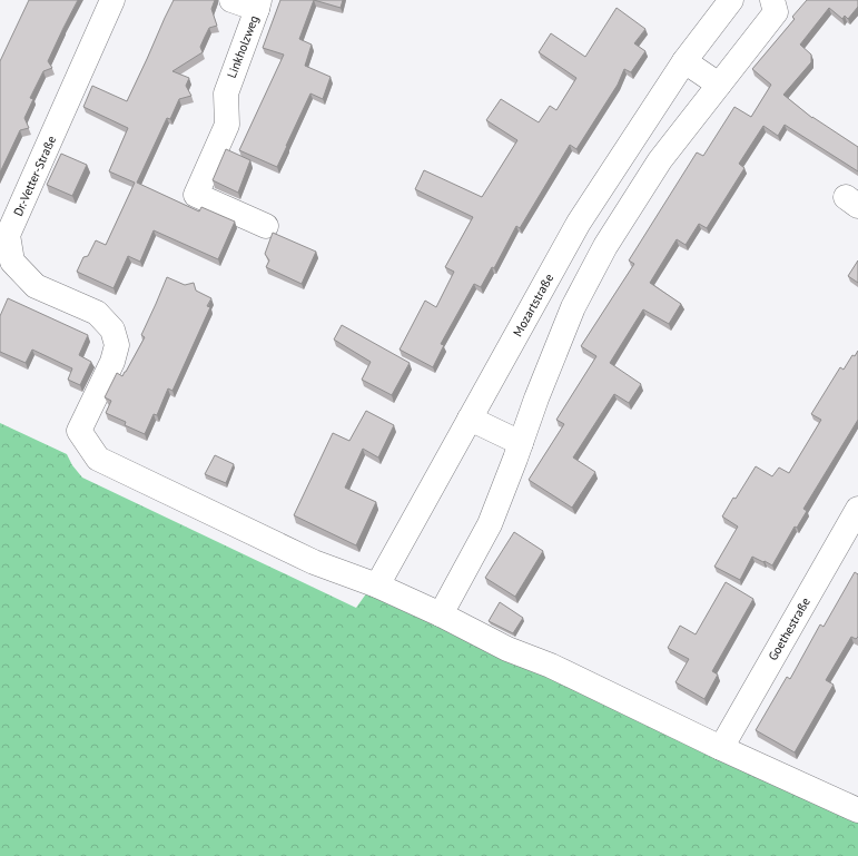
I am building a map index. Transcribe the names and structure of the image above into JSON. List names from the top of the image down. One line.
{"streets":{"street":["Linkholzweg","Dr.-Vetter-Straße","Mozartstraße","Goethestraße"]},"crossings":[["Dr.-Vetter-Straße","Mozartstraße"]]}
